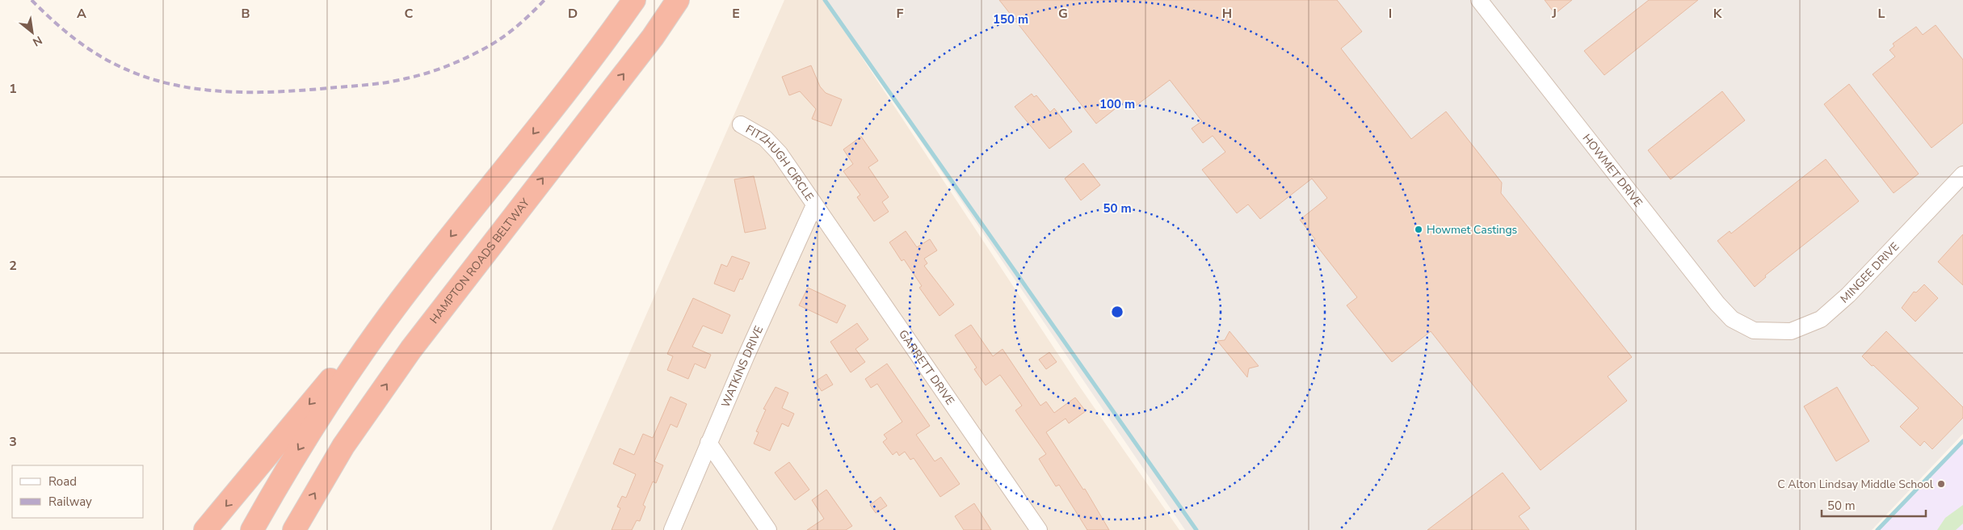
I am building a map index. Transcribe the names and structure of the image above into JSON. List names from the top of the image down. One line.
{"streets":{"highway":["HAMPTON ROADS BELTWAY"],"street":["FITZHUGH CIRCLE","HOWMET DRIVE","MINGEE DRIVE","WATKINS DRIVE","GARRETT DRIVE"]},"crossings":[["FITZHUGH CIRCLE","WATKINS DRIVE"],["FITZHUGH CIRCLE","GARRETT DRIVE"],["HOWMET DRIVE","MINGEE DRIVE"],["WATKINS DRIVE","GARRETT DRIVE"]],"places":["Howmet Castings","C Alton Lindsay Middle School"],"legend":["Road","Railway"],"scale_bar":"50 m","north":"bottom right","grid":{"columns":["A","B","C","D","E","F","G","H","I","J","K","L"],"rows":["1","2","3"]},"rings":["150 m","100 m","50 m"]}
